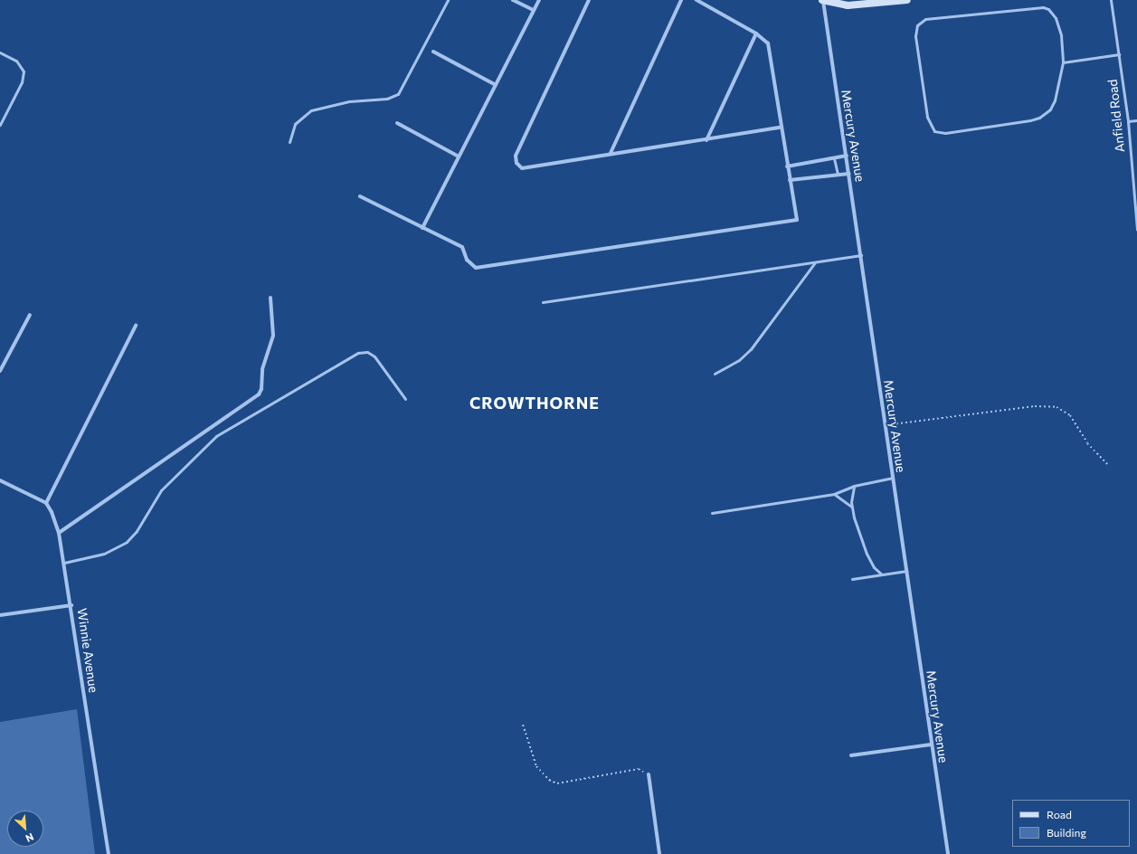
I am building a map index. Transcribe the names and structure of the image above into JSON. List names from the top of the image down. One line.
{"streets":{"street":["Mercury Avenue","Winnie Avenue"],"lane":["Anfield Road"]},"districts":["CROWTHORNE"],"legend":["Road","Building"],"north":"bottom right"}
